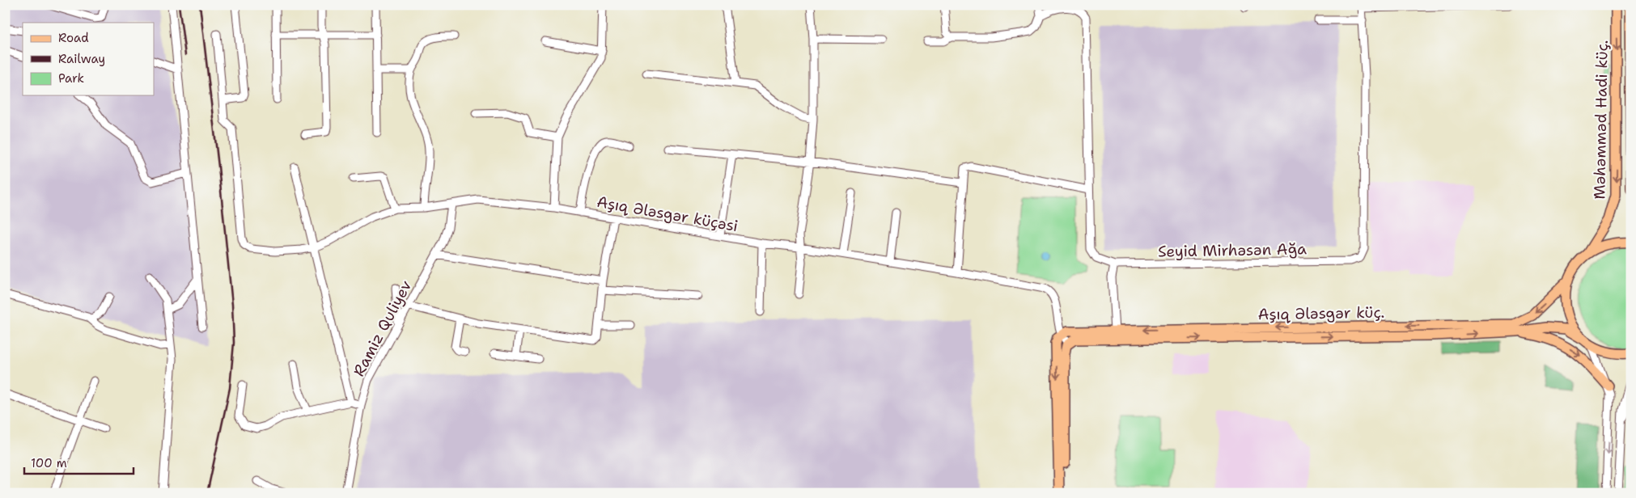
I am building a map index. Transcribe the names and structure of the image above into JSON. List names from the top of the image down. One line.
{"streets":{"main road":["Məhəmməd Hadi küç.","Aşıq Ələsgər küç."],"street":["Aşıq Ələsgər küçəsi","Seyid Mirhəsən Ağa","Ramiz Quliyev"]},"crossings":[["Məhəmməd Hadi küç.","Aşıq Ələsgər küç."],["Aşıq Ələsgər küçəsi","Aşıq Ələsgər küç."],["Aşıq Ələsgər küçəsi","Ramiz Quliyev"]],"legend":["Road","Railway","Park"],"scale_bar":"100 m"}
